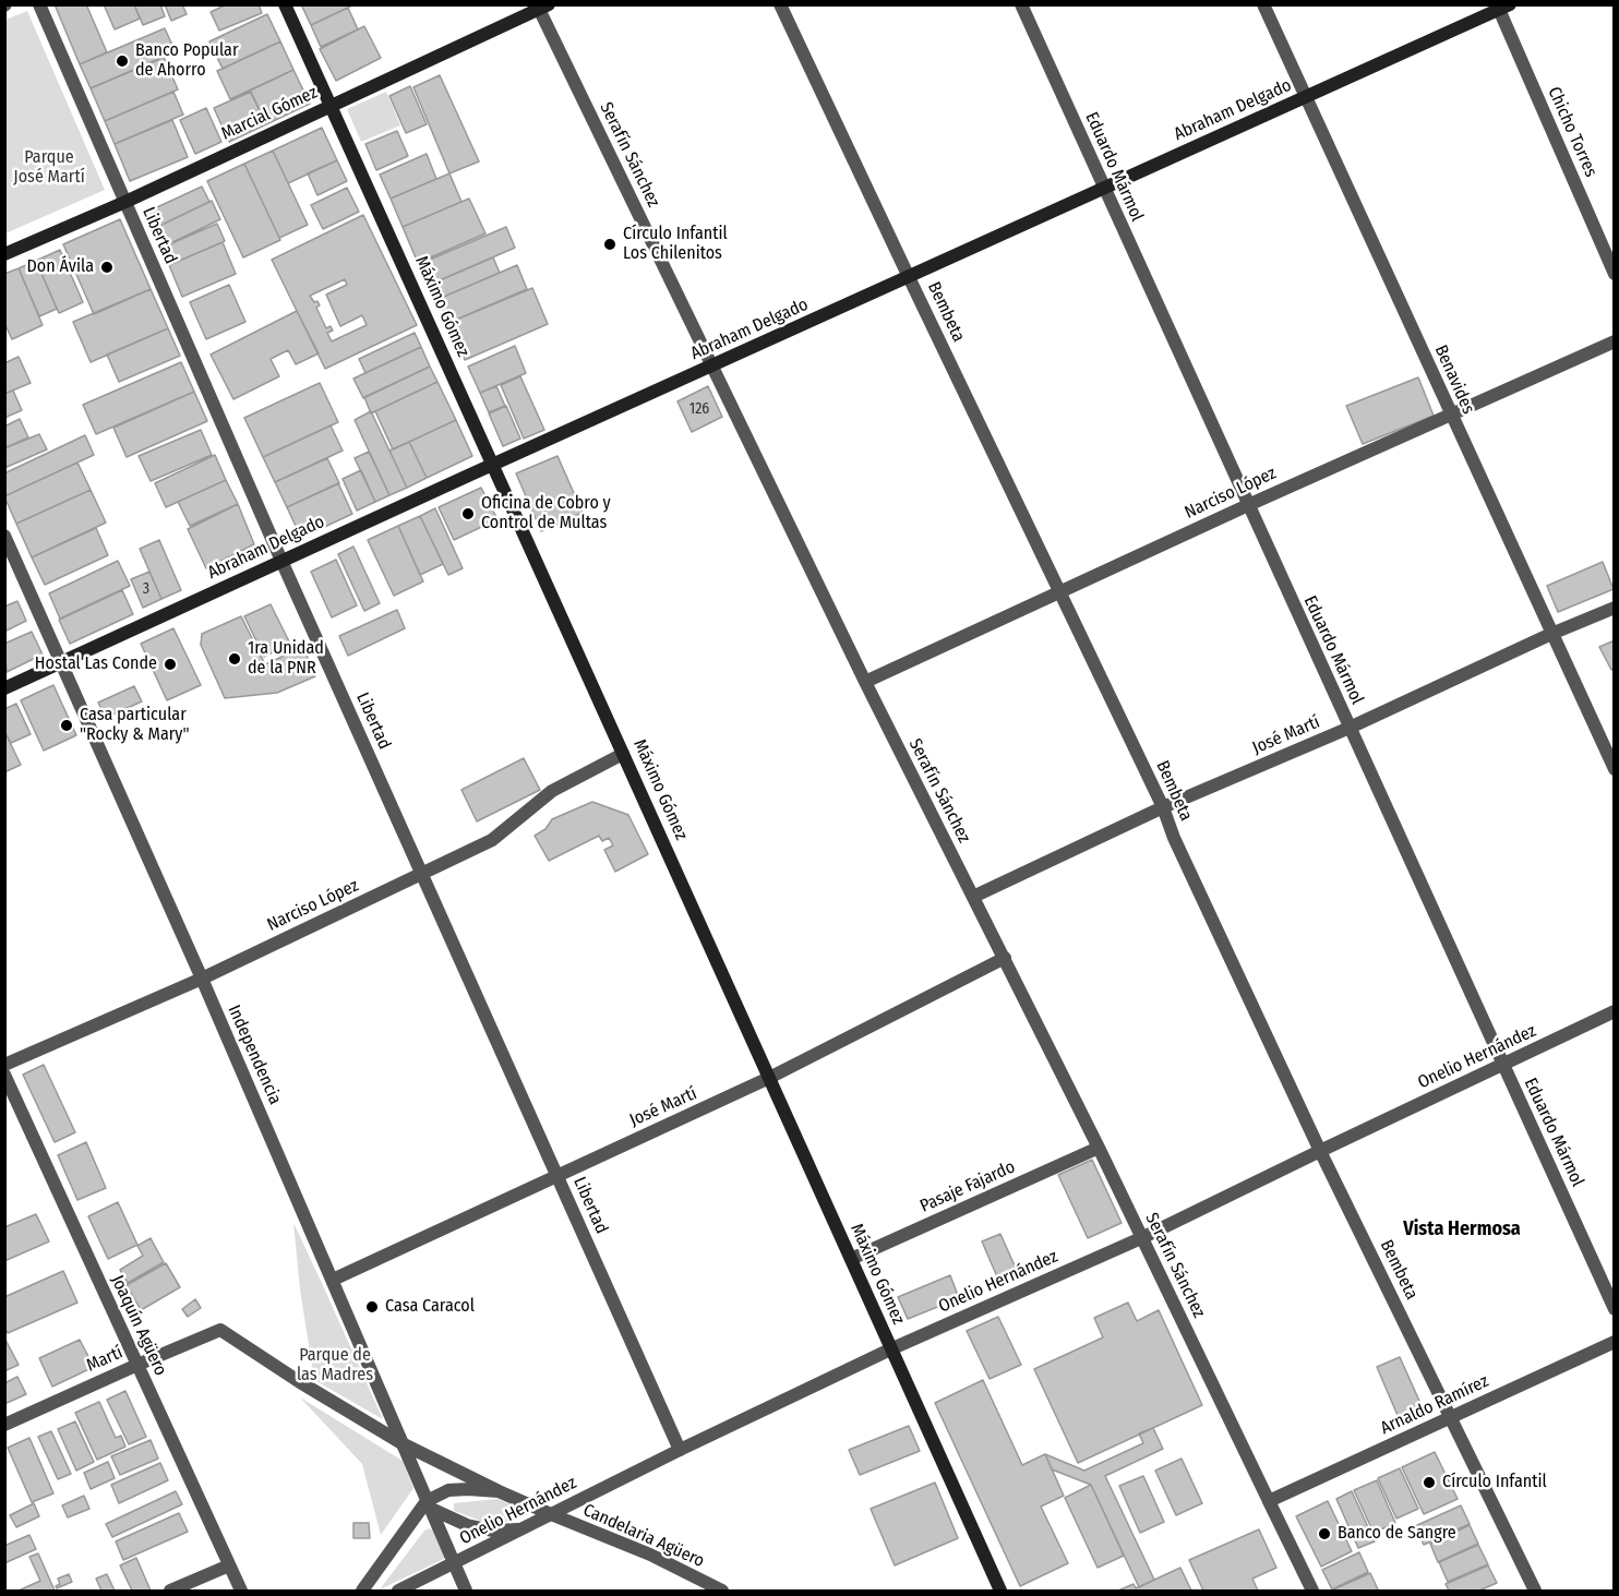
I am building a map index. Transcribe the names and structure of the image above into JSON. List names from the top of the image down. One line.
{"streets":{"main road":["Abraham Delgado","Marcial Gómez","Máximo Gómez"],"street":["Chicho Torres","Serafín Sánchez","Eduardo Mármol","Libertad","Bembeta","Benavides","Narciso López","José Martí","Independencia","Onelio Hernández","Pasaje Fajardo","Joaquín Agüero","Martí","Arnaldo Ramírez","Candelaria Agüero"]},"crossings":[["Abraham Delgado","Chicho Torres"],["Abraham Delgado","Serafín Sánchez"],["Abraham Delgado","Eduardo Mármol"],["Abraham Delgado","Libertad"],["Abraham Delgado","Máximo Gómez"],["Abraham Delgado","Bembeta"],["Abraham Delgado","Benavides"],["Abraham Delgado","Independencia"],["Marcial Gómez","Serafín Sánchez"],["Marcial Gómez","Libertad"],["Marcial Gómez","Máximo Gómez"],["Serafín Sánchez","Narciso López"],["Serafín Sánchez","José Martí"],["Serafín Sánchez","Onelio Hernández"],["Serafín Sánchez","Pasaje Fajardo"],["Serafín Sánchez","Arnaldo Ramírez"],["Eduardo Mármol","Narciso López"],["Eduardo Mármol","José Martí"],["Eduardo Mármol","Onelio Hernández"],["Libertad","Narciso López"],["Libertad","José Martí"],["Libertad","Onelio Hernández"],["Máximo Gómez","Narciso López"],["Máximo Gómez","José Martí"],["Máximo Gómez","Onelio Hernández"],["Máximo Gómez","Pasaje Fajardo"],["Bembeta","Narciso López"],["Bembeta","José Martí"],["Bembeta","Onelio Hernández"],["Bembeta","Arnaldo Ramírez"],["Benavides","Narciso López"],["Benavides","José Martí"],["Narciso López","Independencia"],["José Martí","Independencia"],["Independencia","Onelio Hernández"],["Independencia","Martí"],["Independencia","Candelaria Agüero"],["Onelio Hernández","Candelaria Agüero"],["Joaquín Agüero","Martí"],["Martí","Candelaria Agüero"]],"districts":["Vista Hermosa"],"parks":["Parque José Martí","Parque de las Madres"],"places":["Banco Popular de Ahorro","Círculo Infantil Los Chilenitos","Don Ávila","Oficina de Cobro y Control de Multas","1ra Unidad de la PNR","Hostal Las Conde","Casa particular \"Rocky & Mary\"","Casa Caracol","Círculo Infantil","Banco de Sangre"],"house_numbers":["126","3"]}
